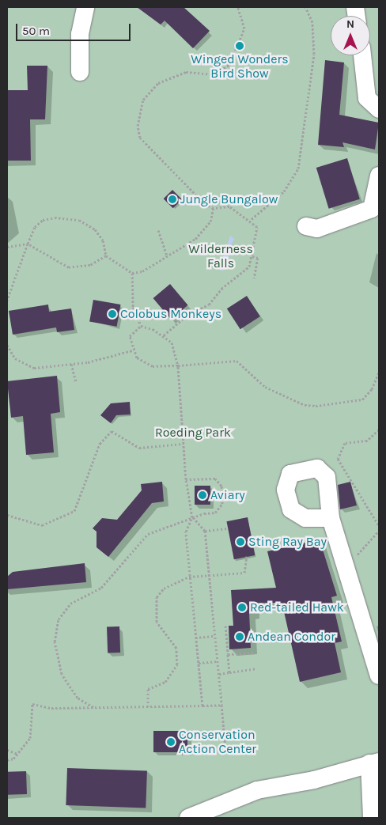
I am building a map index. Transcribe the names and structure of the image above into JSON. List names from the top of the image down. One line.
{"parks":["Wilderness Falls","Roeding Park"],"places":["Winged Wonders Bird Show","Jungle Bungalow","Colobus Monkeys","Aviary","Sting Ray Bay","Red-tailed Hawk","Andean Condor","Conservation Action Center"],"scale_bar":"50 m","north":"top"}
